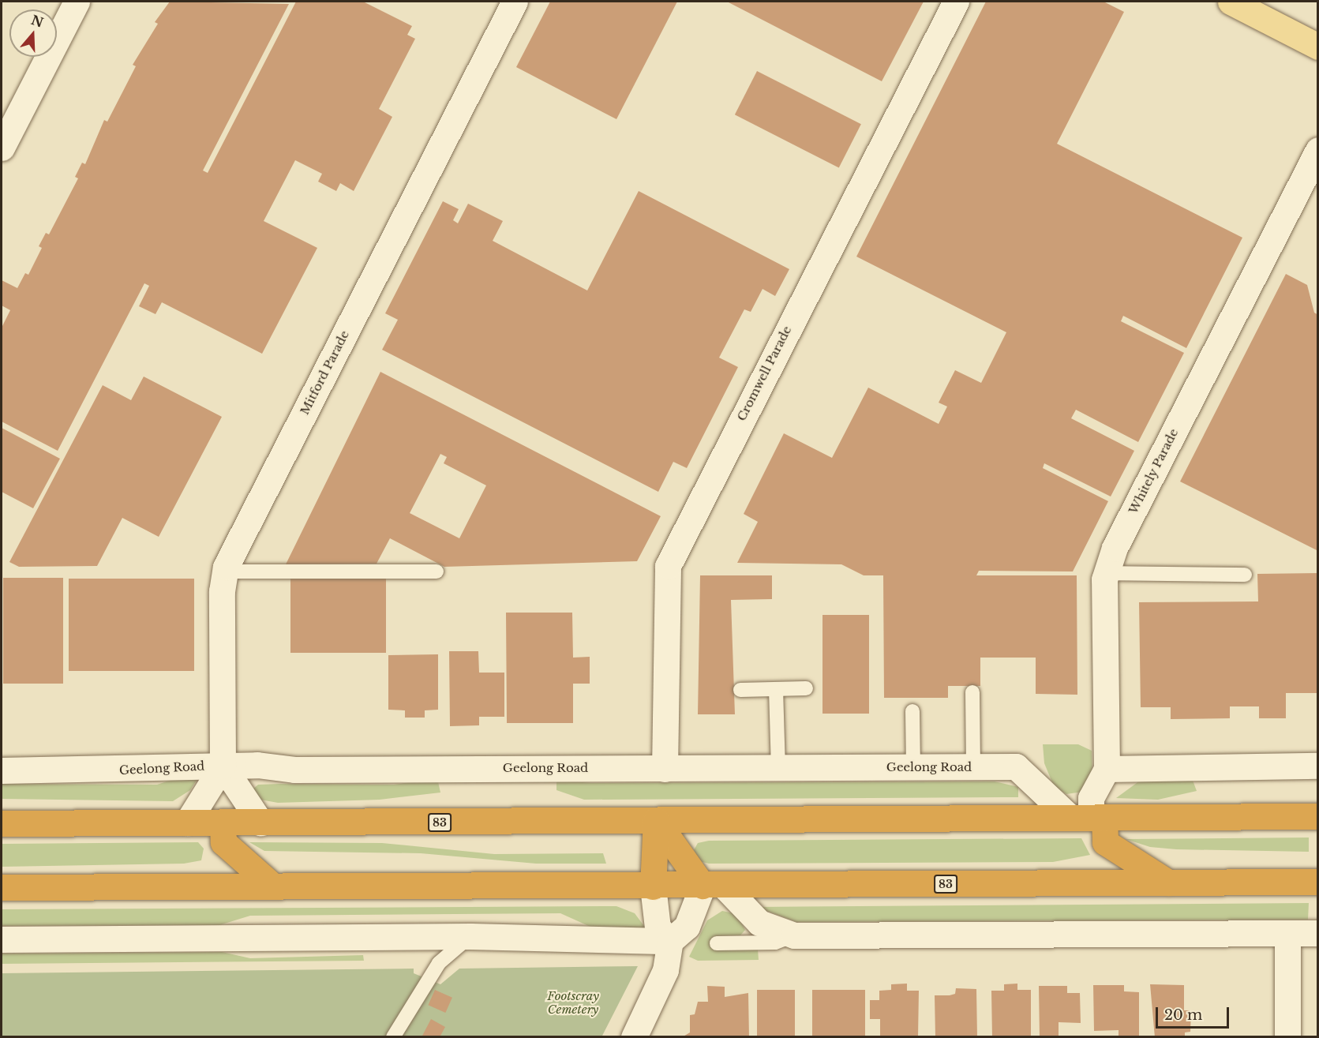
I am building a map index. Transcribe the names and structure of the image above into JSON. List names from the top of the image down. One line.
{"streets":{"highway":["83"],"street":["Mitford Parade","Cromwell Parade","Whitely Parade","Geelong Road"]},"crossings":[["Mitford Parade","Geelong Road"],["Cromwell Parade","Geelong Road"],["Whitely Parade","Geelong Road"],["Whitely Parade","83"],["Geelong Road","83"]],"parks":["Footscray Cemetery"],"scale_bar":"20 m","north":"top"}
